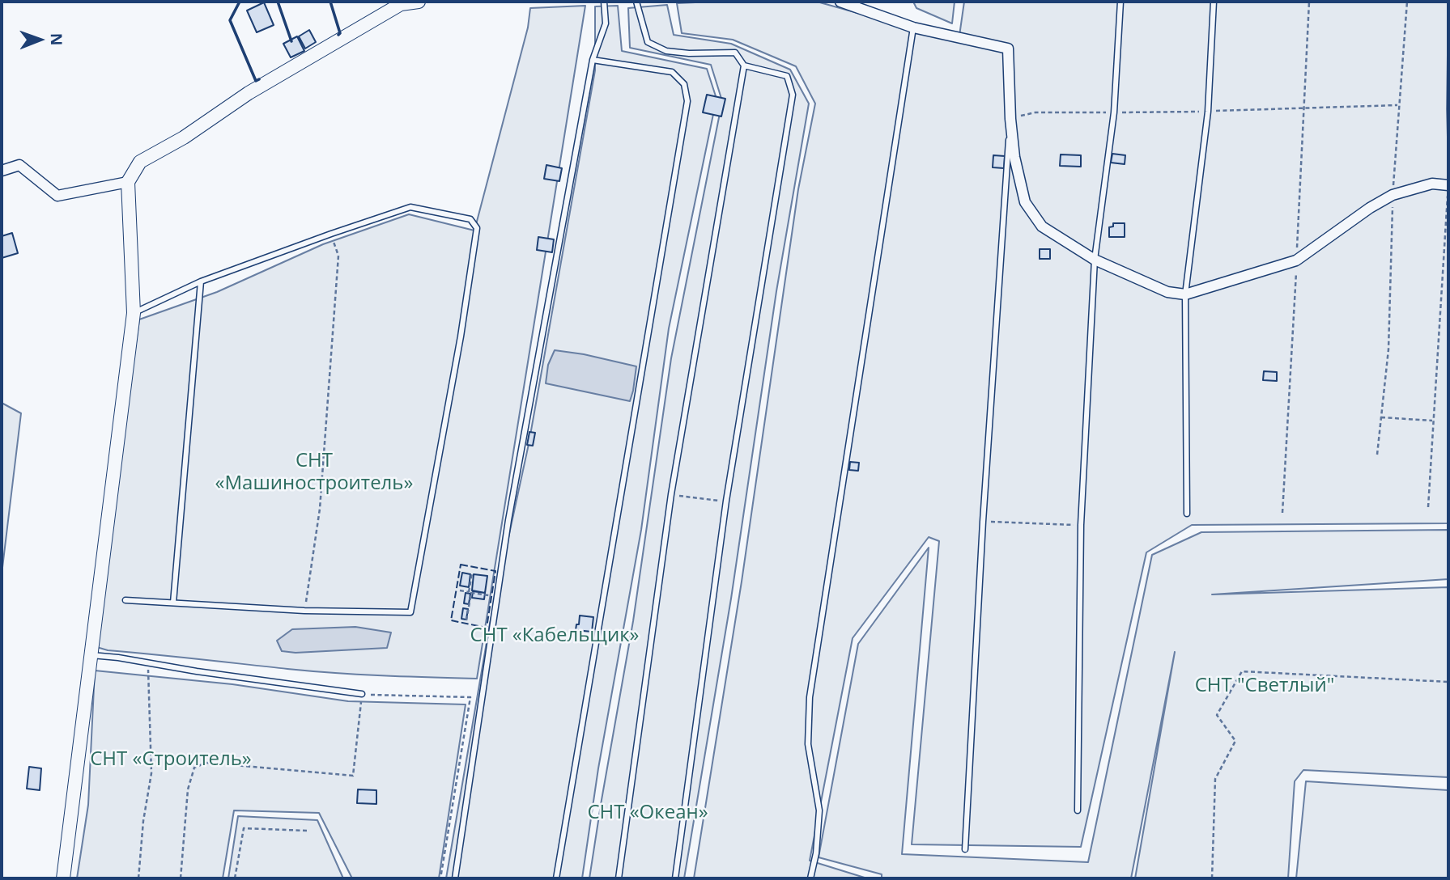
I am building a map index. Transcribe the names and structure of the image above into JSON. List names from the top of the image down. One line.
{"parks":["СНТ «Машиностроитель»","СНТ «Кабельщик»","СНТ \"Светлый\"","СНТ «Строитель»","СНТ «Океан»"],"north":"right"}
